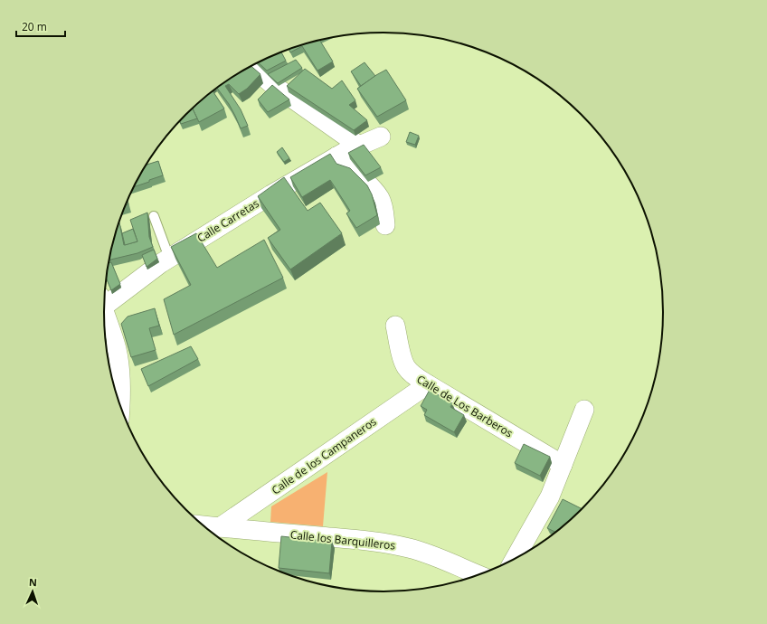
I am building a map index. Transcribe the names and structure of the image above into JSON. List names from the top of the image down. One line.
{"streets":{"street":["Calle Carretas","Calle de Los Barberos","Calle de los Campaneros","Calle los Barquilleros"]},"crossings":[["Calle de Los Barberos","Calle de los Campaneros"],["Calle de los Campaneros","Calle los Barquilleros"]],"scale_bar":"20 m","north":"top"}
